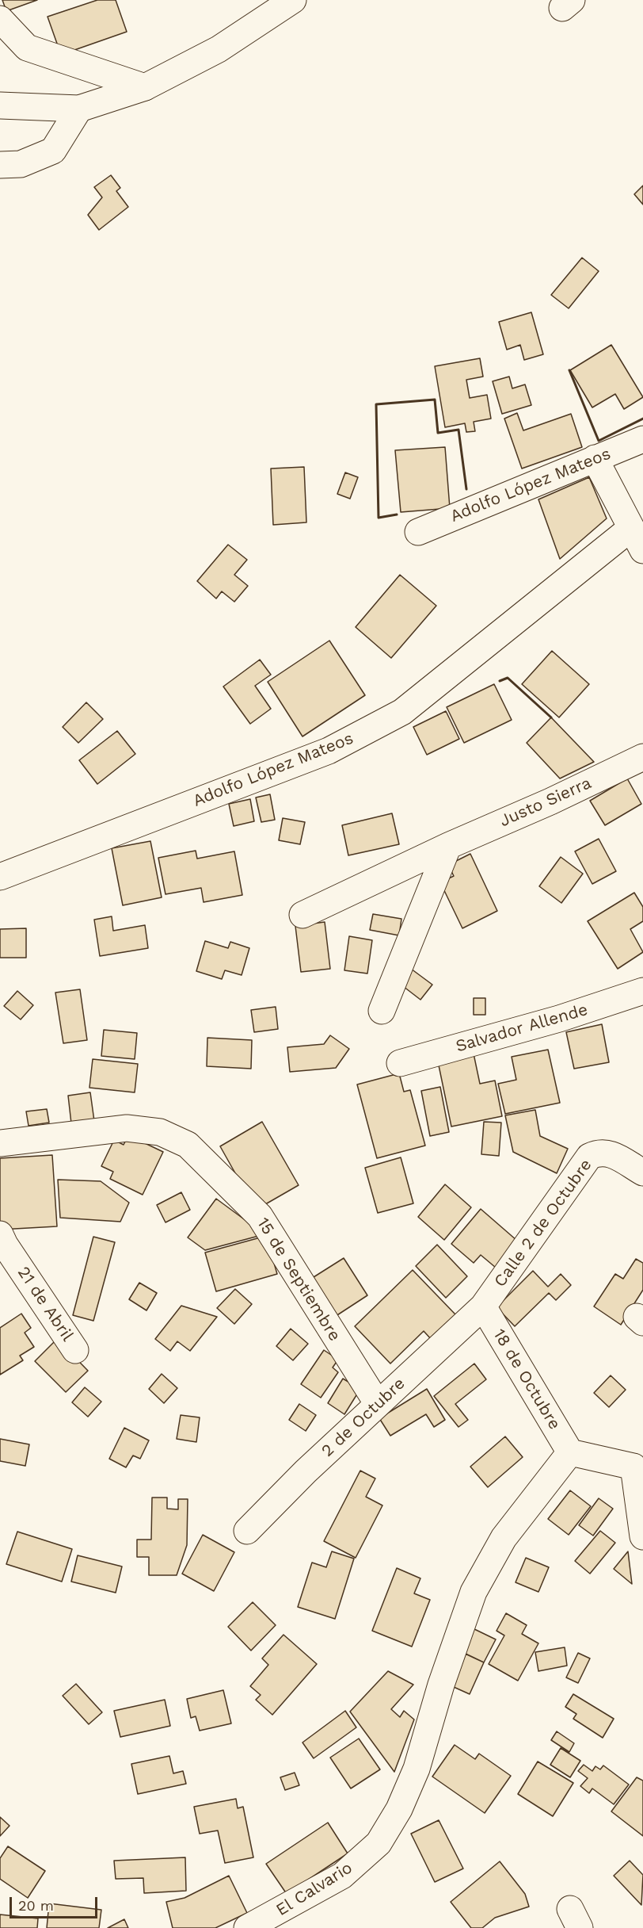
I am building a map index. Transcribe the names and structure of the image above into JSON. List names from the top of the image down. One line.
{"streets":{"main road":["Adolfo López Mateos","Justo Sierra","Salvador Allende","Calle 2 de Octubre","15 de Septiembre","21 de Abril","18 de Octubre","2 de Octubre","El Calvario"]},"crossings":[["Calle 2 de Octubre","18 de Octubre"],["Calle 2 de Octubre","2 de Octubre"],["15 de Septiembre","2 de Octubre"],["18 de Octubre","2 de Octubre"],["18 de Octubre","El Calvario"]],"scale_bar":"20 m"}
